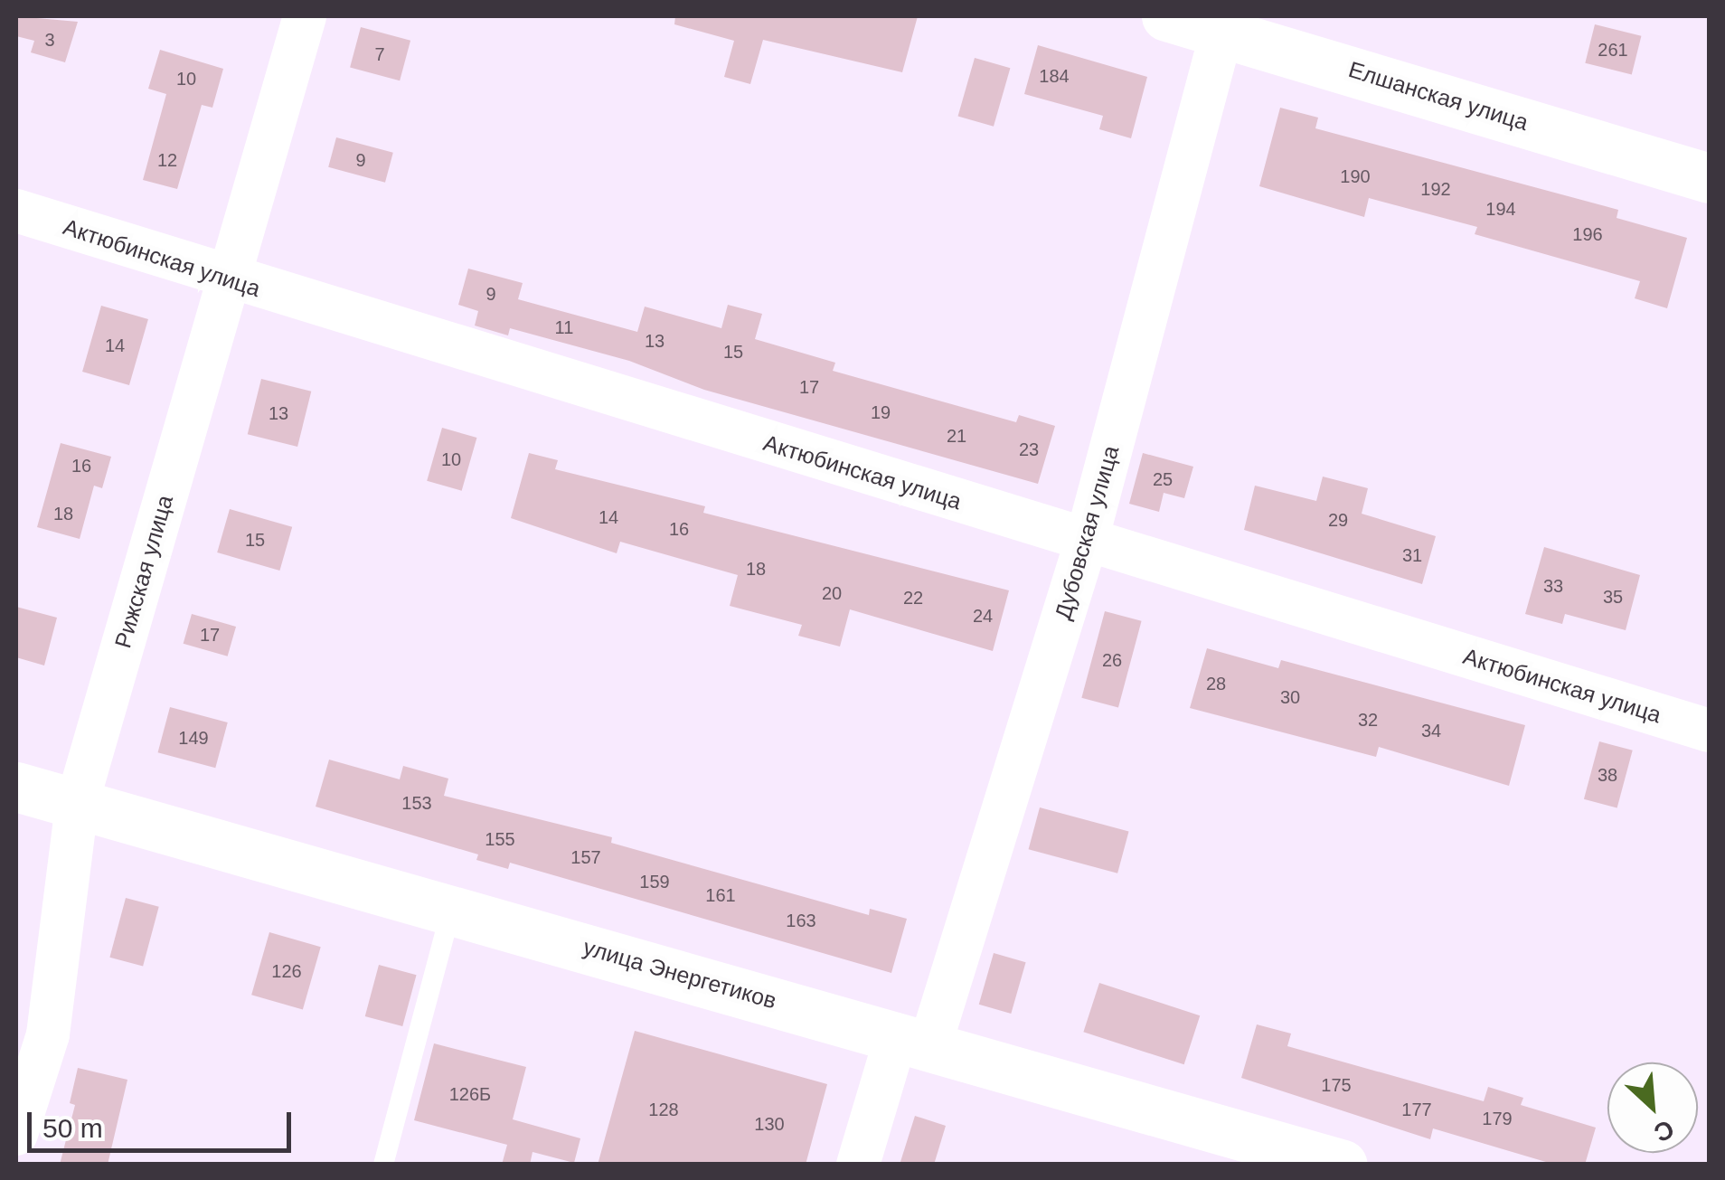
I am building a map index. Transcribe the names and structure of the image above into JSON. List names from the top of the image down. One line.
{"streets":{"main road":["Елшанская улица","улица Энергетиков"],"street":["Актюбинская улица","Дубовская улица","Рижская улица"]},"crossings":[["Елшанская улица","Дубовская улица"],["Актюбинская улица","Дубовская улица"],["Актюбинская улица","Рижская улица"],["Дубовская улица","улица Энергетиков"],["Рижская улица","улица Энергетиков"]],"house_numbers":["3","261","7","184","10","12","9","190","192","194","196","9","11","13","14","15","17","19","13","21","23","10","16","25","18","14","29","16","15","31","18","33","20","35","22","24","17","26","28","30","32","34","149","38","153","155","157","159","161","163","126","175","126Б","128","177","179","130"],"scale_bar":"50 m","north":"bottom right"}
